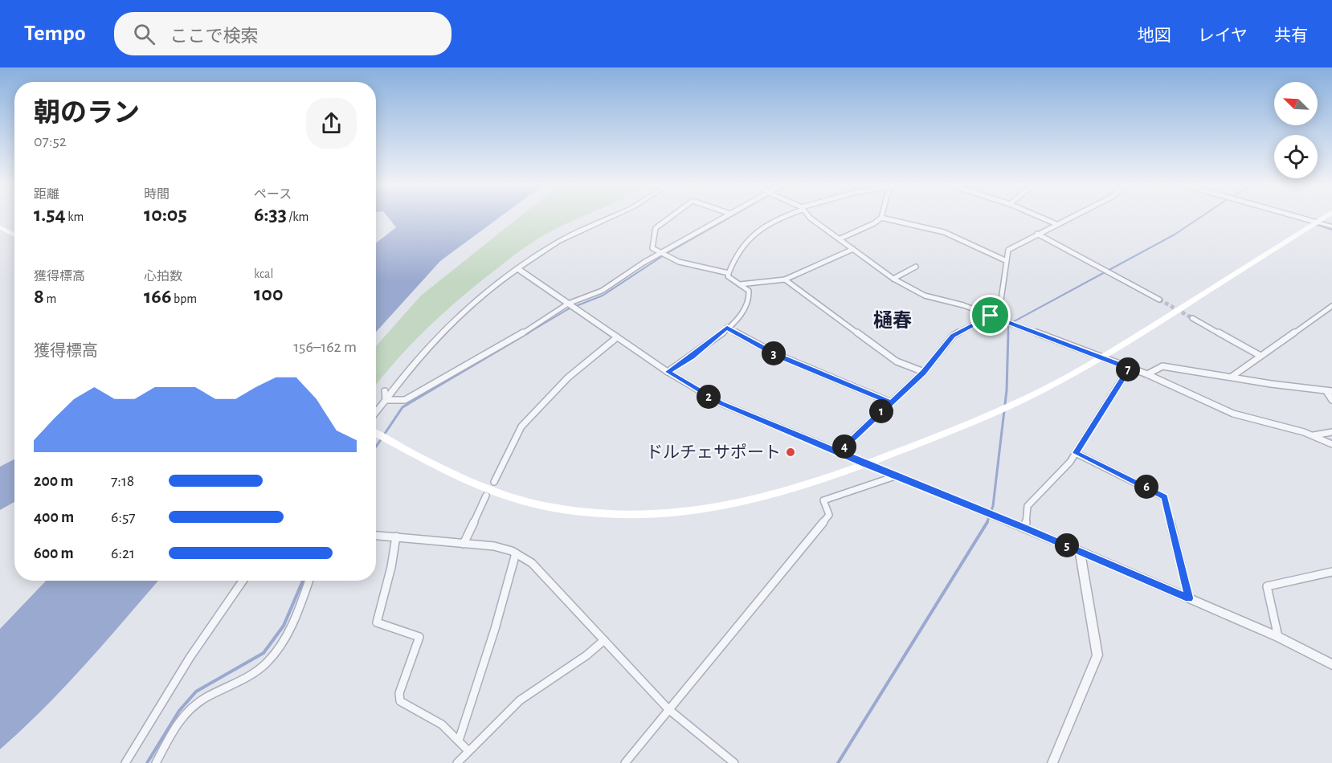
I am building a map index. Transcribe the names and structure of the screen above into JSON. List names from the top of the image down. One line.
{"districts":["樋春"],"places":["ドルチェサポート"],"north":"top left","page":{"header":"Tempo","search":"ここで検索","nav":["地図","レイヤ","共有"],"heading":["朝のラン","07:52"],"stats":[["距離","1.54 km"],["時間","10:05"],["ペース","6:33 /km"],["獲得標高","8 m"],["心拍数","166 bpm"],["kcal","100"]],"chart":["獲得標高","156–162 m"],"pins":["3","7","2","1","4","6","5"],"list":[{"name":"200 m","note":"7:18"},{"name":"400 m","note":"6:57"},{"name":"600 m","note":"6:21"}]}}
